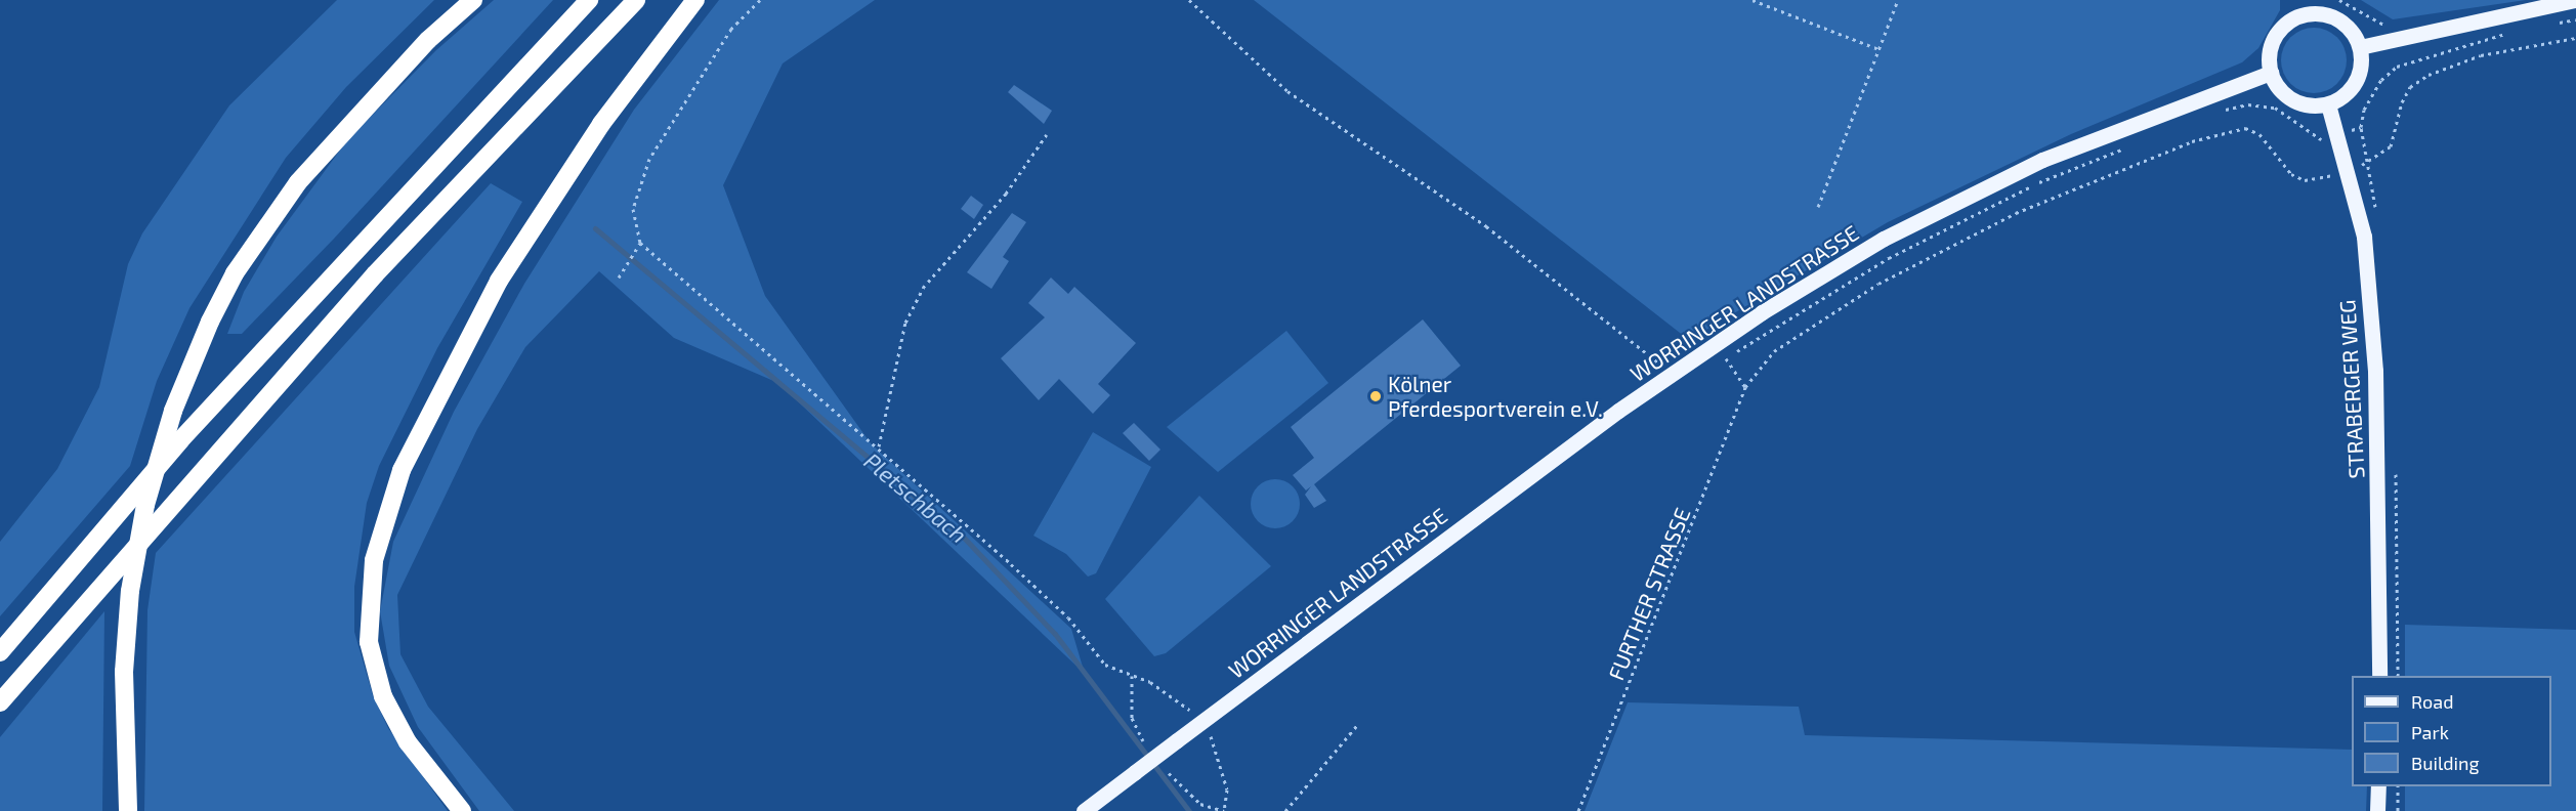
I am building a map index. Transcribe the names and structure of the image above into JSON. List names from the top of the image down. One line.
{"streets":{"main road":["WORRINGER LANDSTRASSE","STRABERGER WEG"],"path":["FURTHER STRASSE"]},"crossings":[["WORRINGER LANDSTRASSE","STRABERGER WEG"],["STRABERGER WEG","FURTHER STRASSE"]],"water":["Pletschbach"],"places":["Kölner Pferdesportverein e.V."],"legend":["Road","Park","Building"]}
